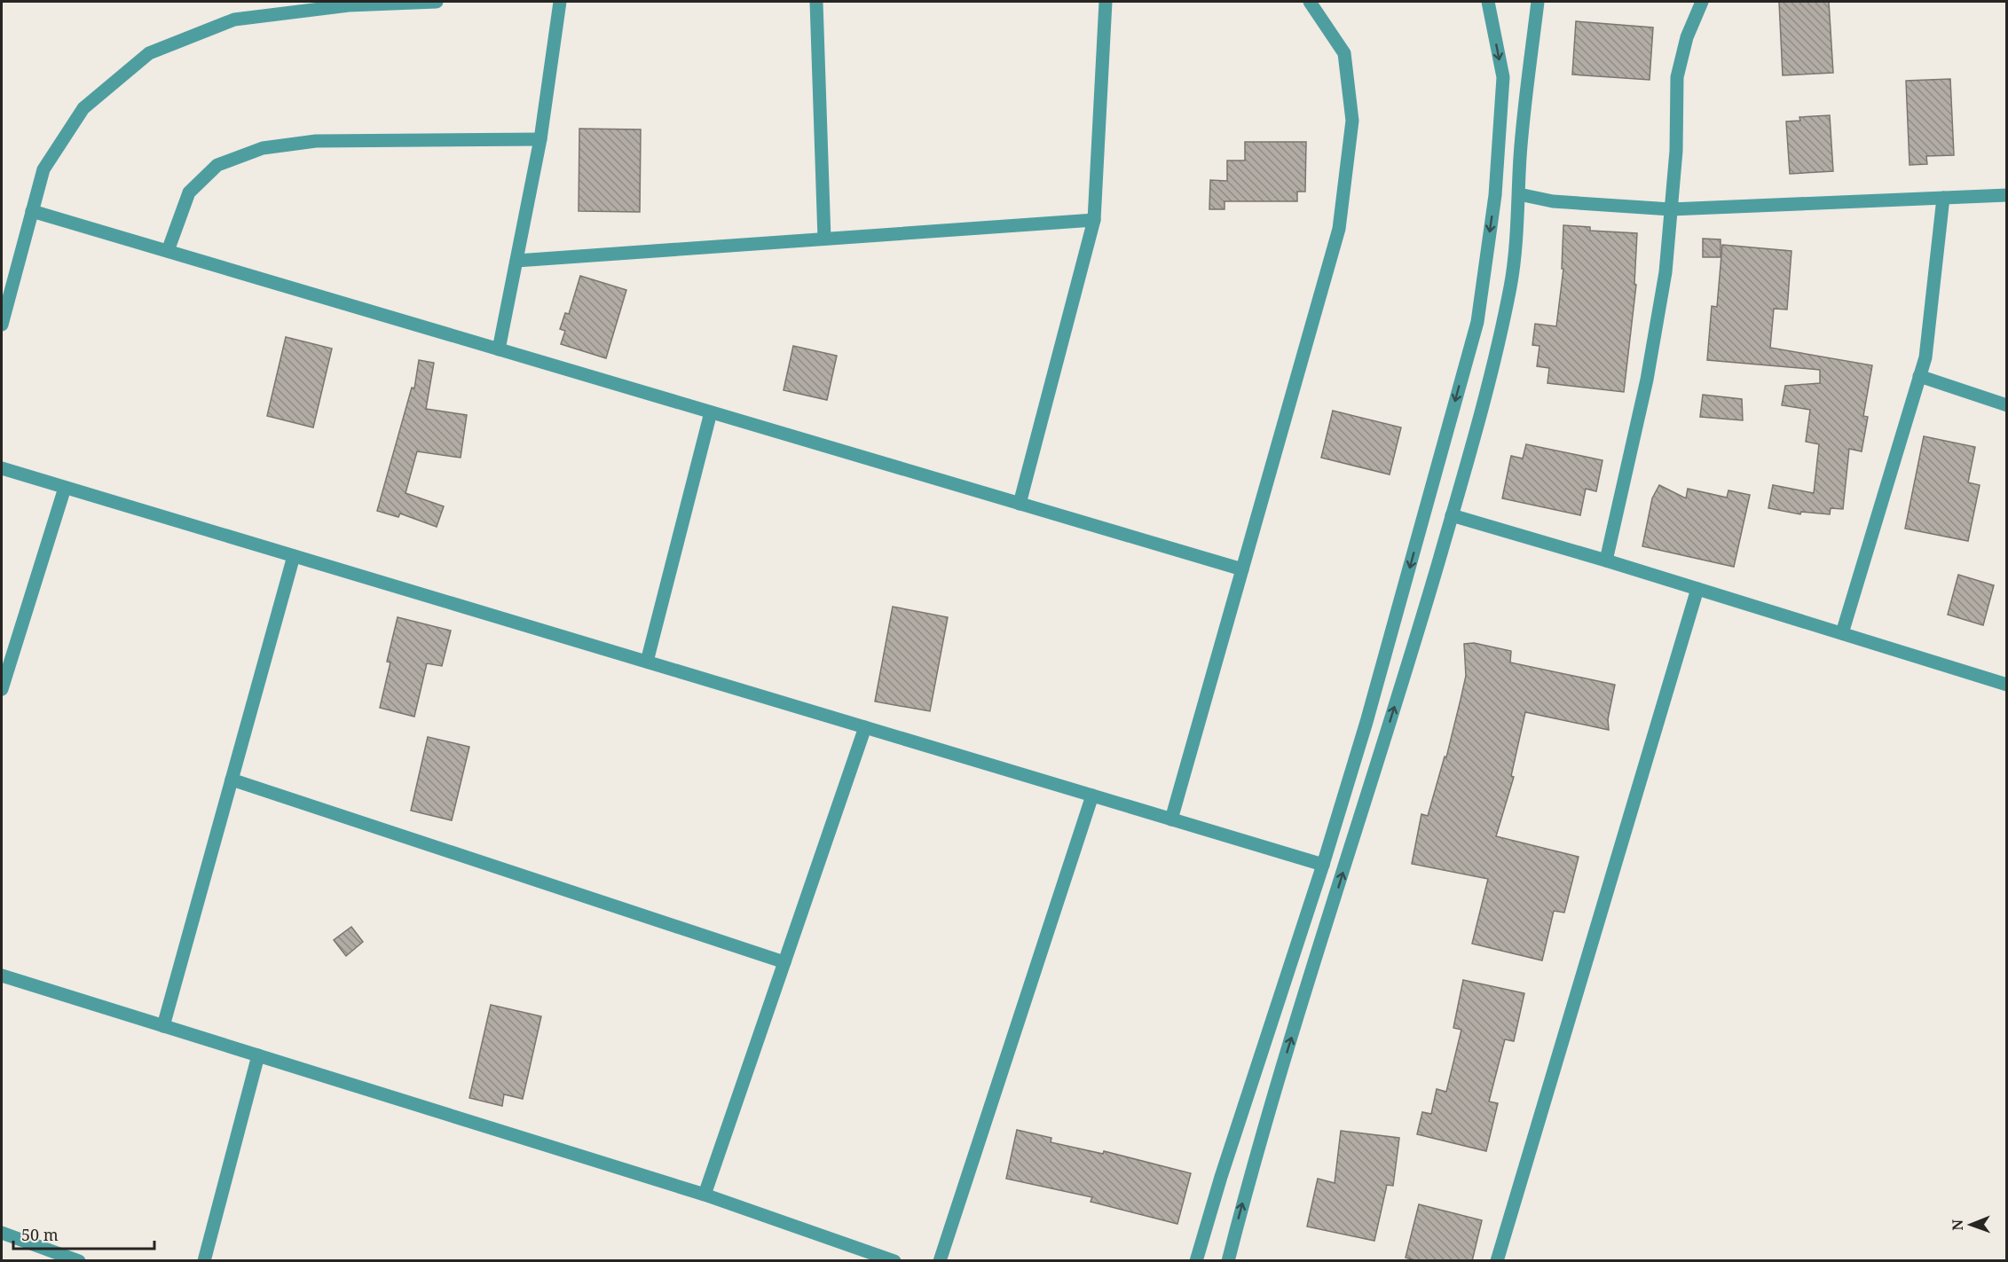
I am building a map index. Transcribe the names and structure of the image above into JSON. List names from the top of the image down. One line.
{"scale_bar":"50 m","north":"left"}
